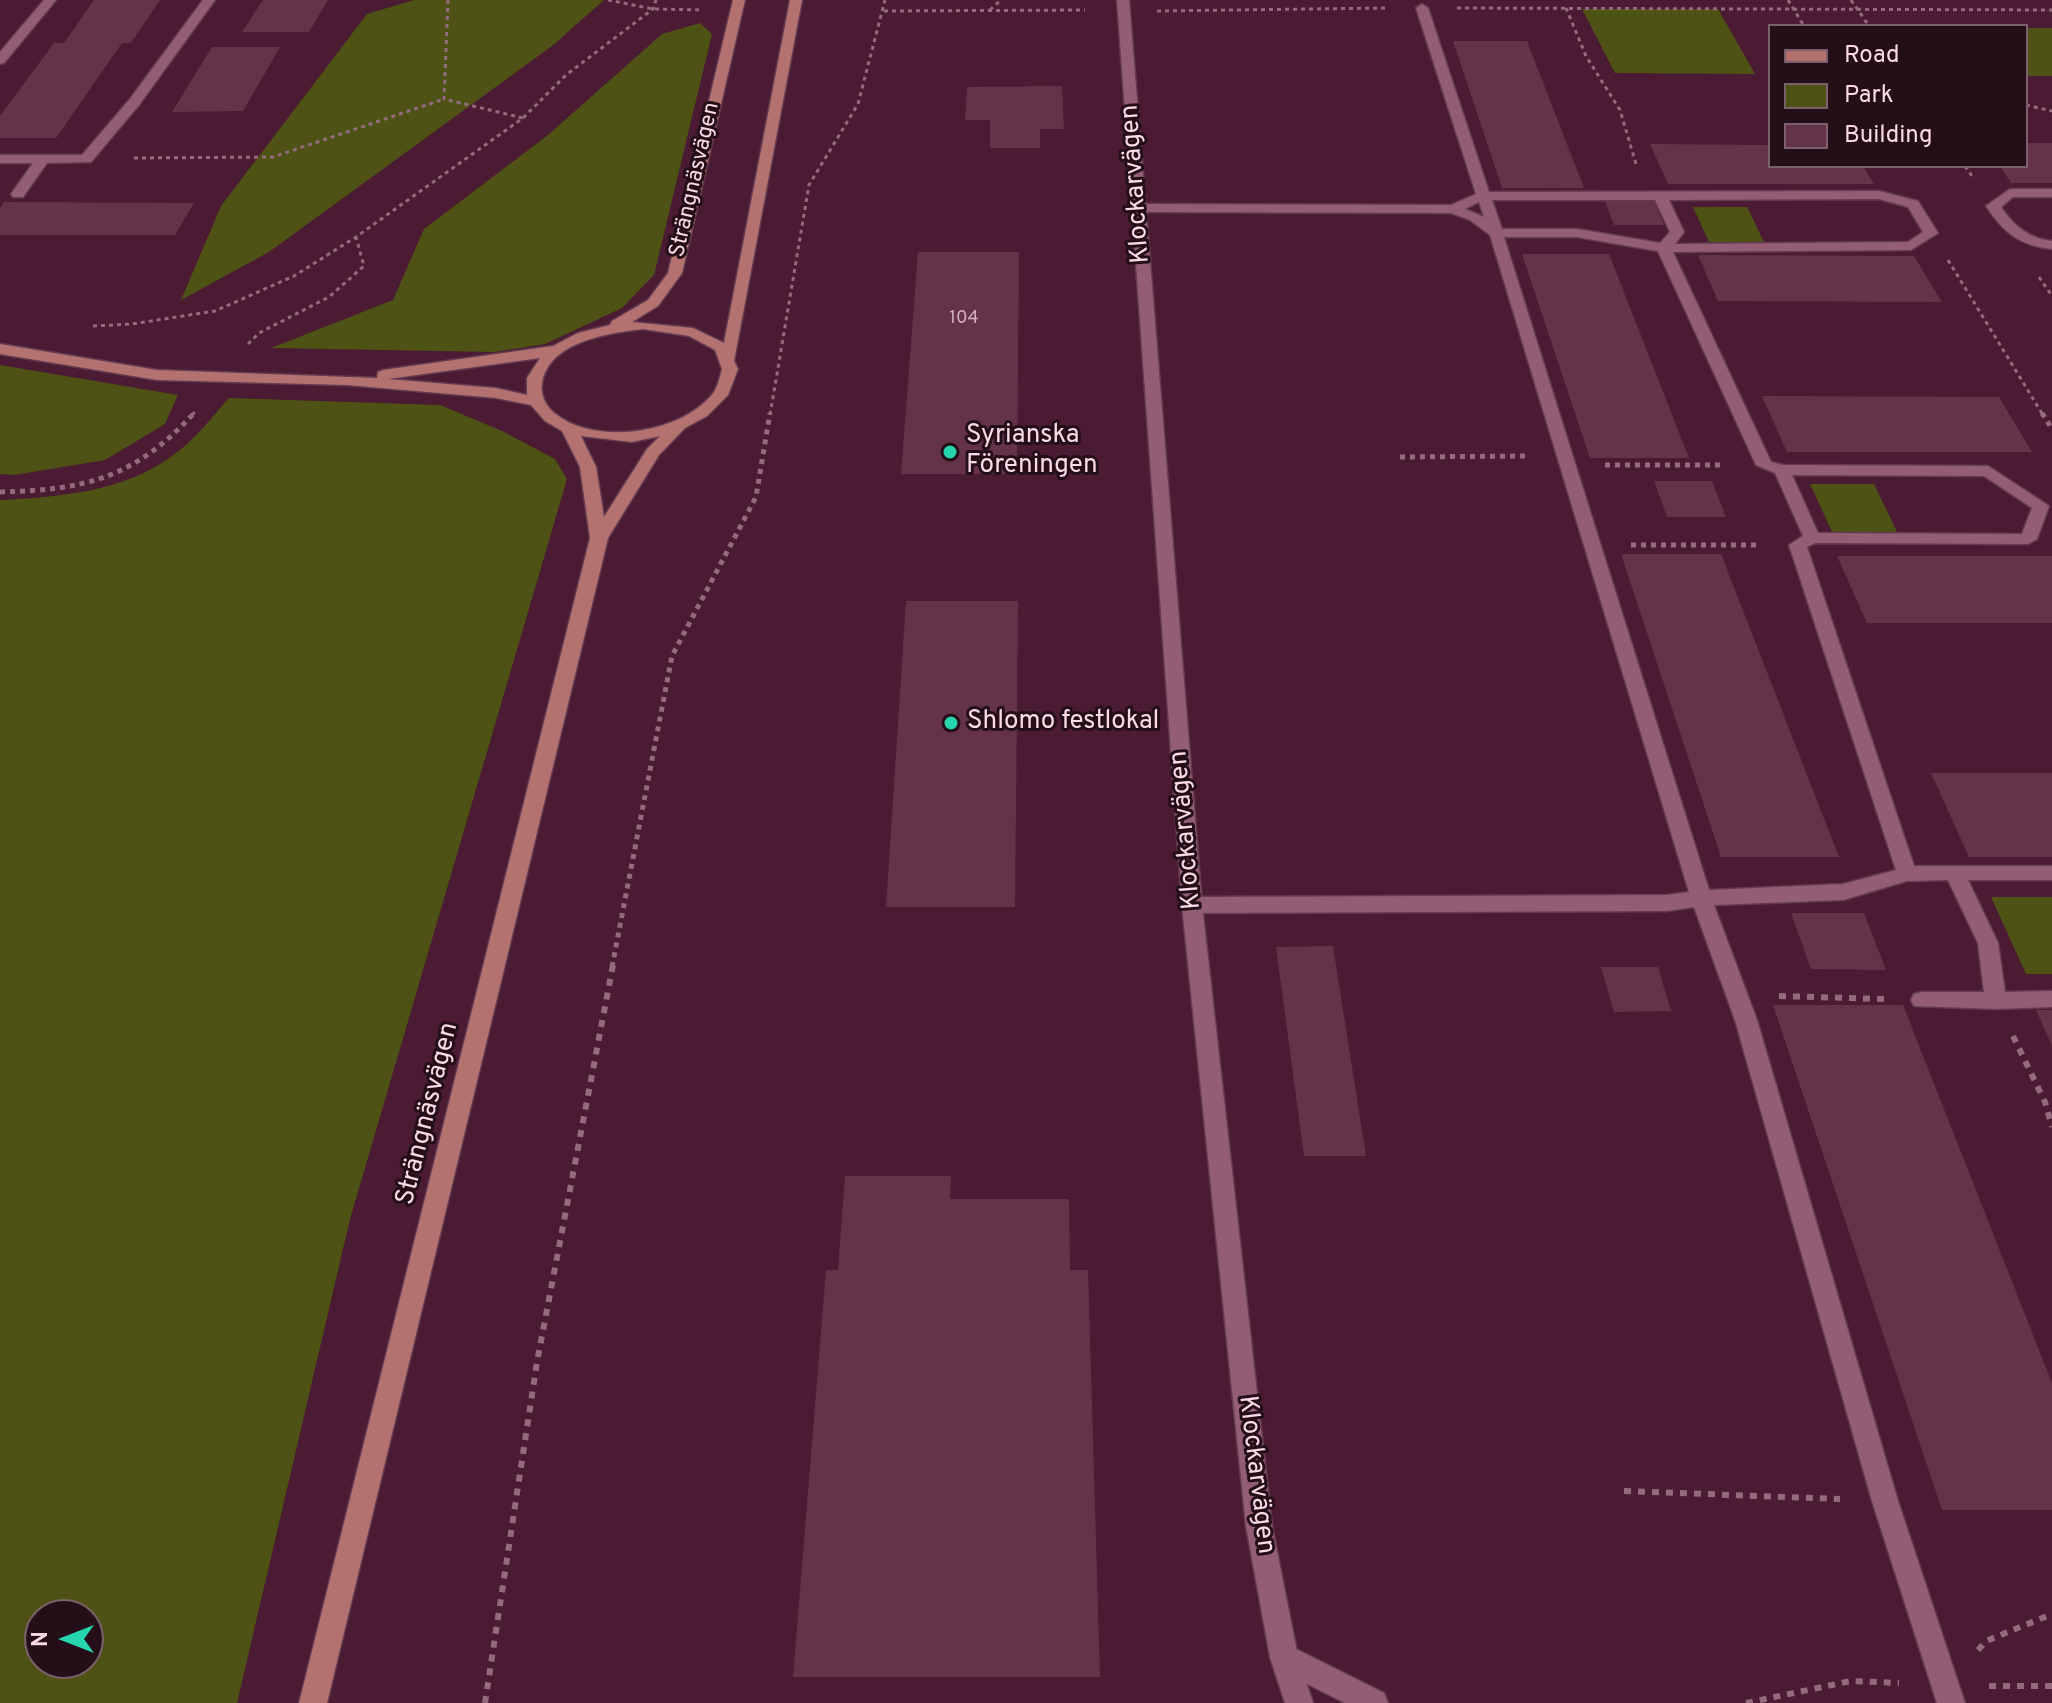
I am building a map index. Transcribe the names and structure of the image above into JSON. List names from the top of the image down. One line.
{"streets":{"main road":["Strängnäsvägen"],"street":["Klockarvägen"]},"places":["Syrianska Föreningen","Shlomo festlokal"],"house_numbers":["104"],"legend":["Road","Park","Building"],"north":"left"}
